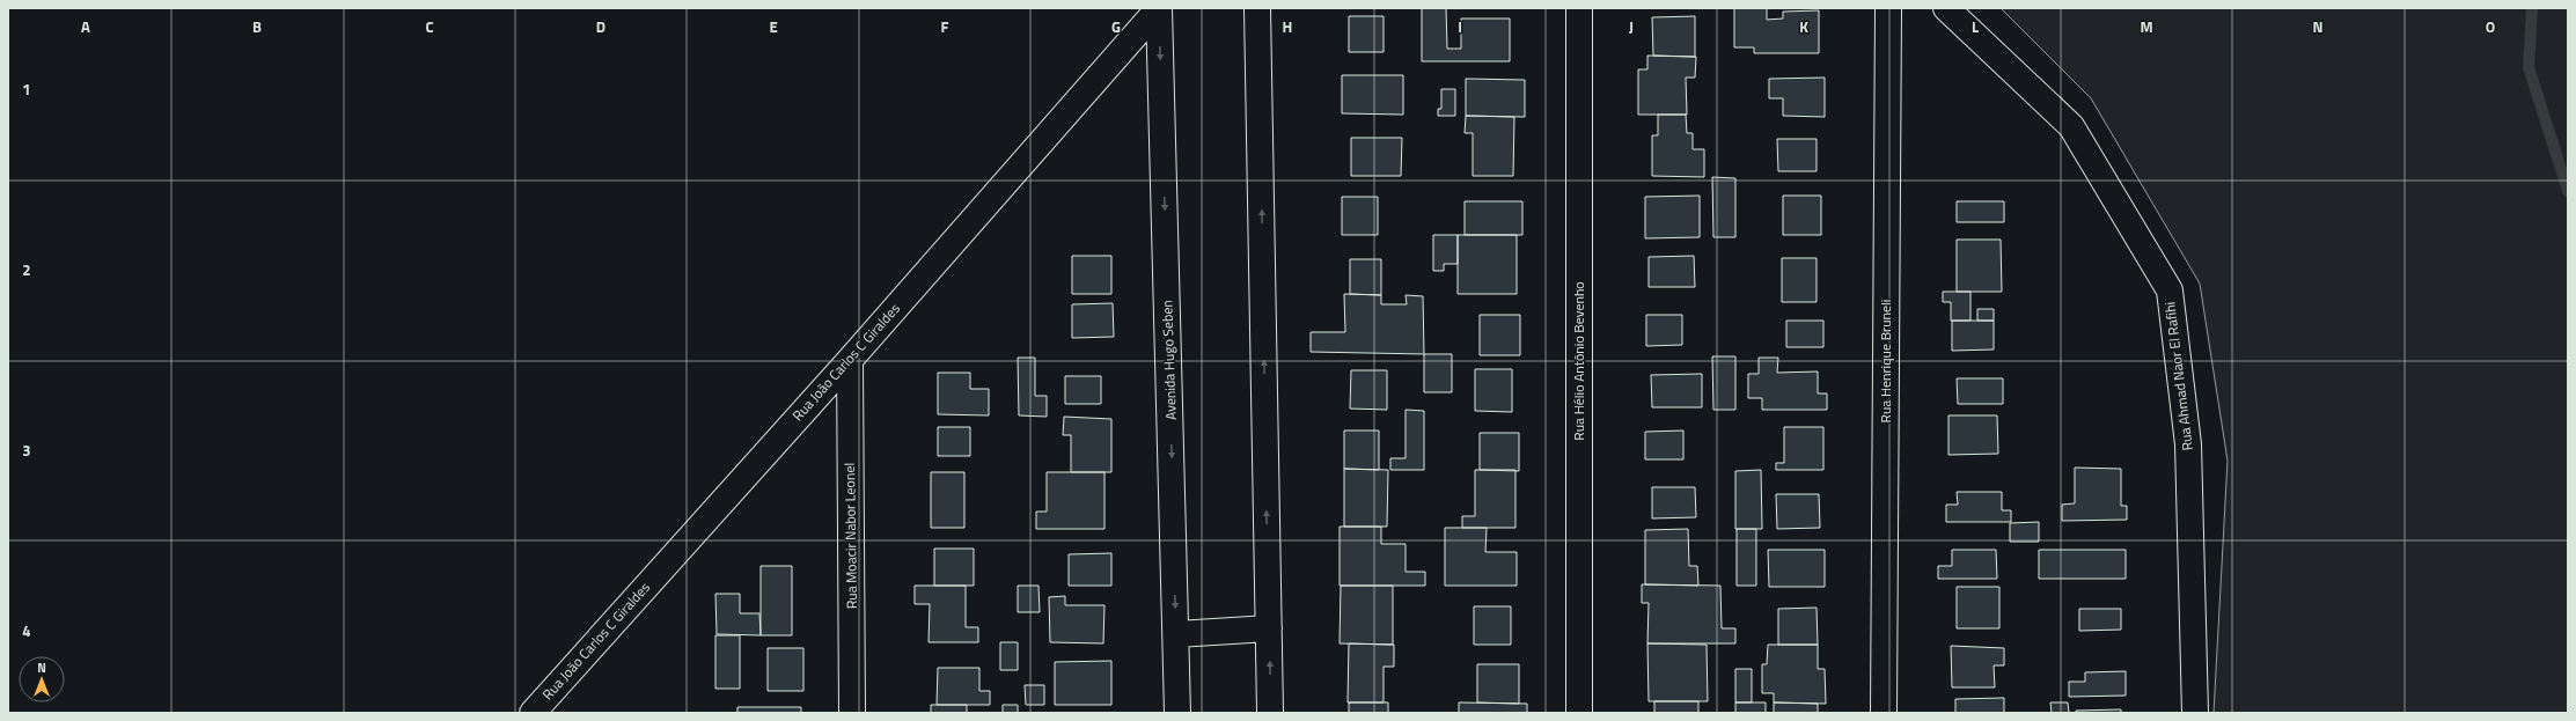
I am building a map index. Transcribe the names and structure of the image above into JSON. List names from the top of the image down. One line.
{"streets":{"street":["Avenida Hugo Seben","Rua Hélio Antônio Bevenho","Rua Henrique Bruneli","Rua João Carlos C Giraldes","Rua Ahmad Naor El Rafihi","Rua Moacir Nabor Leonel"]},"crossings":[["Avenida Hugo Seben","Rua João Carlos C Giraldes"],["Rua João Carlos C Giraldes","Rua Moacir Nabor Leonel"]],"north":"top","grid":{"columns":["A","B","C","D","E","F","G","H","I","J","K","L","M","N","O"],"rows":["1","2","3","4"]}}
